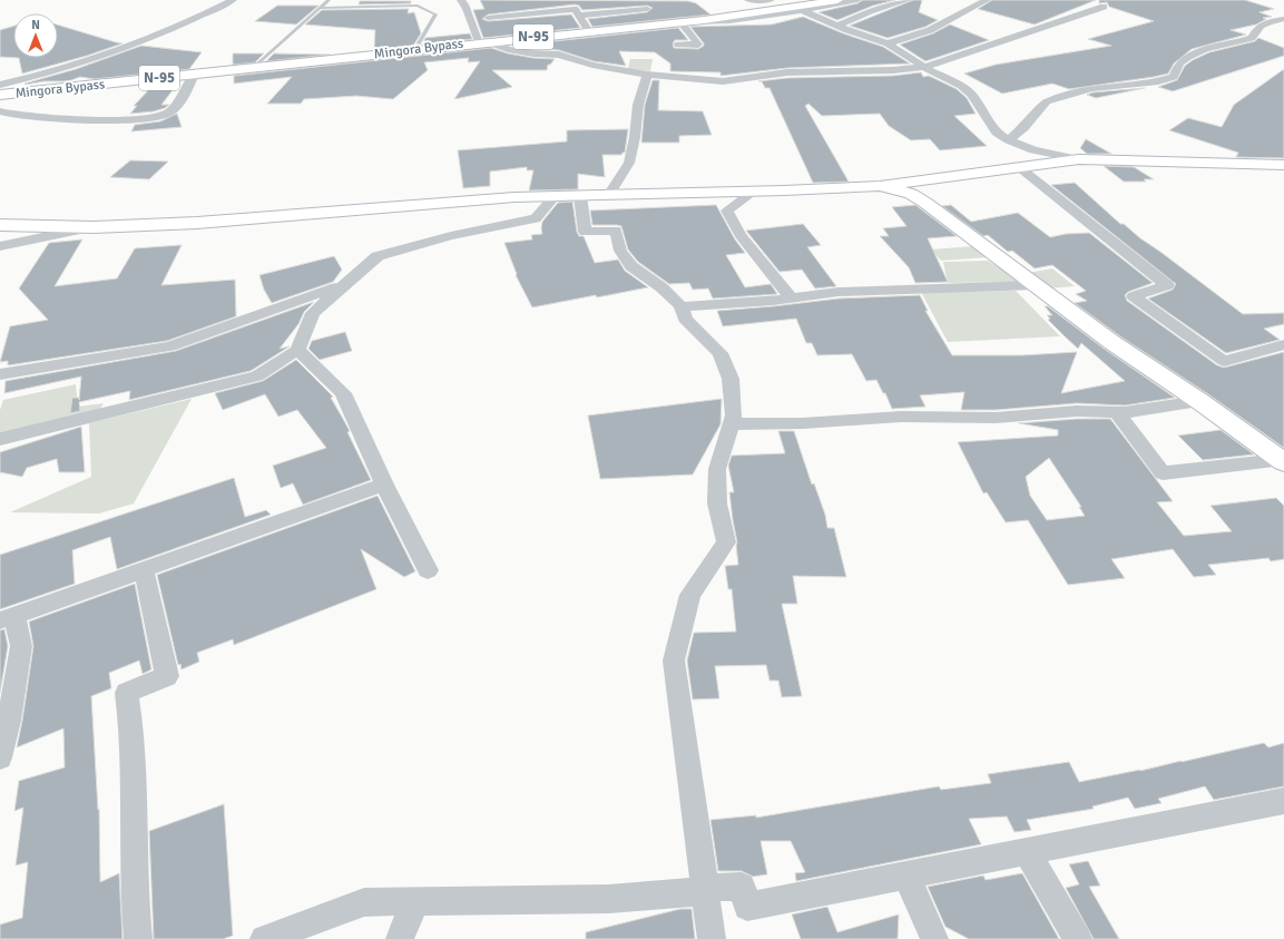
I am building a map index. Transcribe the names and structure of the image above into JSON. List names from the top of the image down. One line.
{"streets":{"main road":["N-95","Mingora Bypass"]},"north":"top"}
